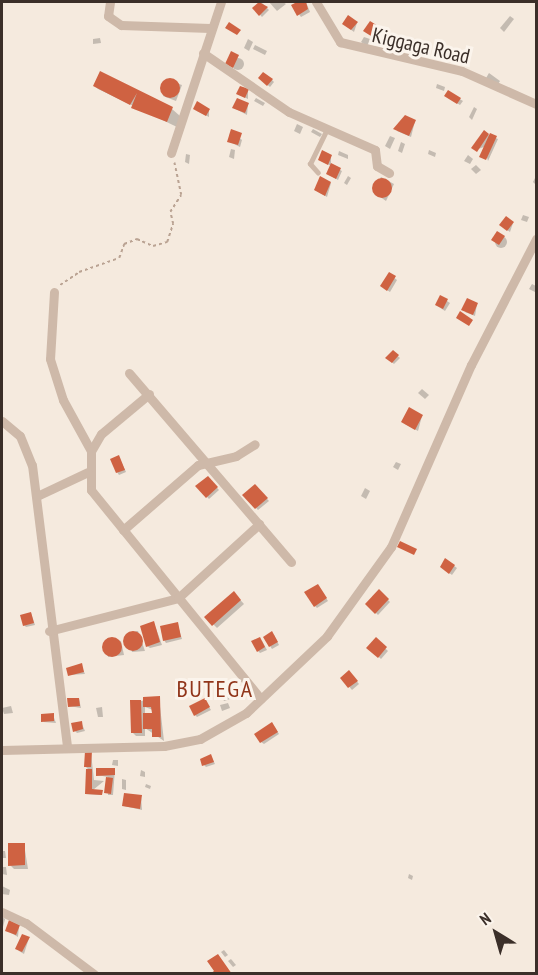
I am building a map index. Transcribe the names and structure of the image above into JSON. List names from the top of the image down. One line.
{"streets":{"street":["Kiggaga Road"]},"districts":["BUTEGA"],"north":"top left"}
